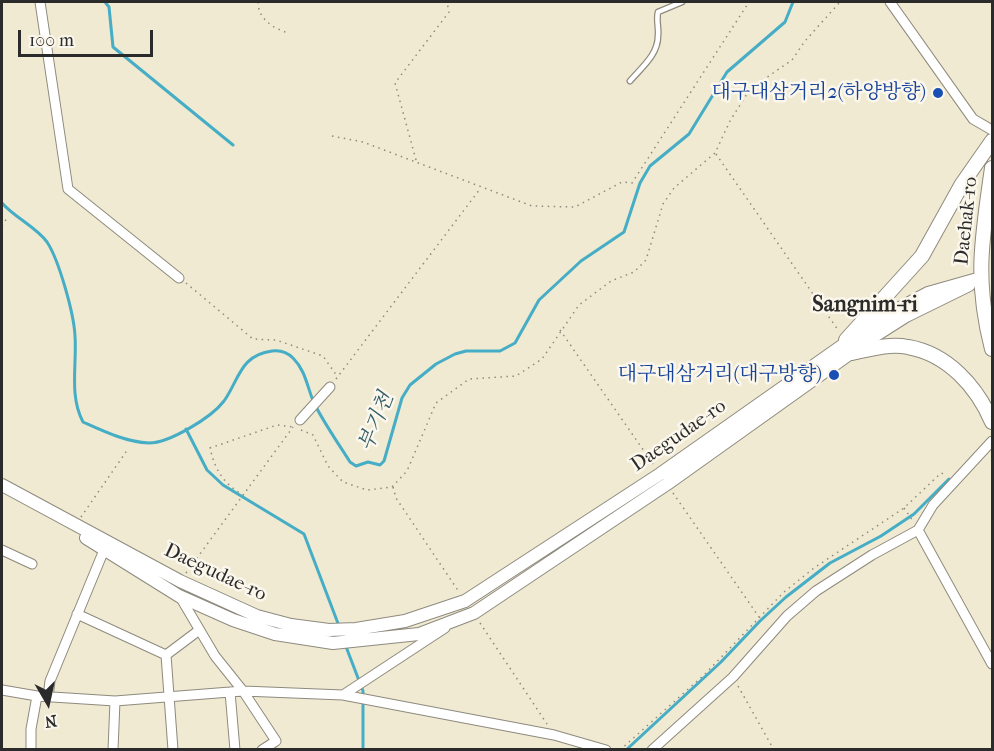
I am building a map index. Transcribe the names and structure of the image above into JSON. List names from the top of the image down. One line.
{"streets":{"main road":["Daehak-ro"],"street":["Daegudae-ro"]},"crossings":[["Daehak-ro","Daegudae-ro"]],"districts":["Sangnim-ri"],"water":["부기천"],"places":["대구대삼거리2(하양방향)","대구대삼거리(대구방향)"],"scale_bar":"100 m","north":"bottom"}
